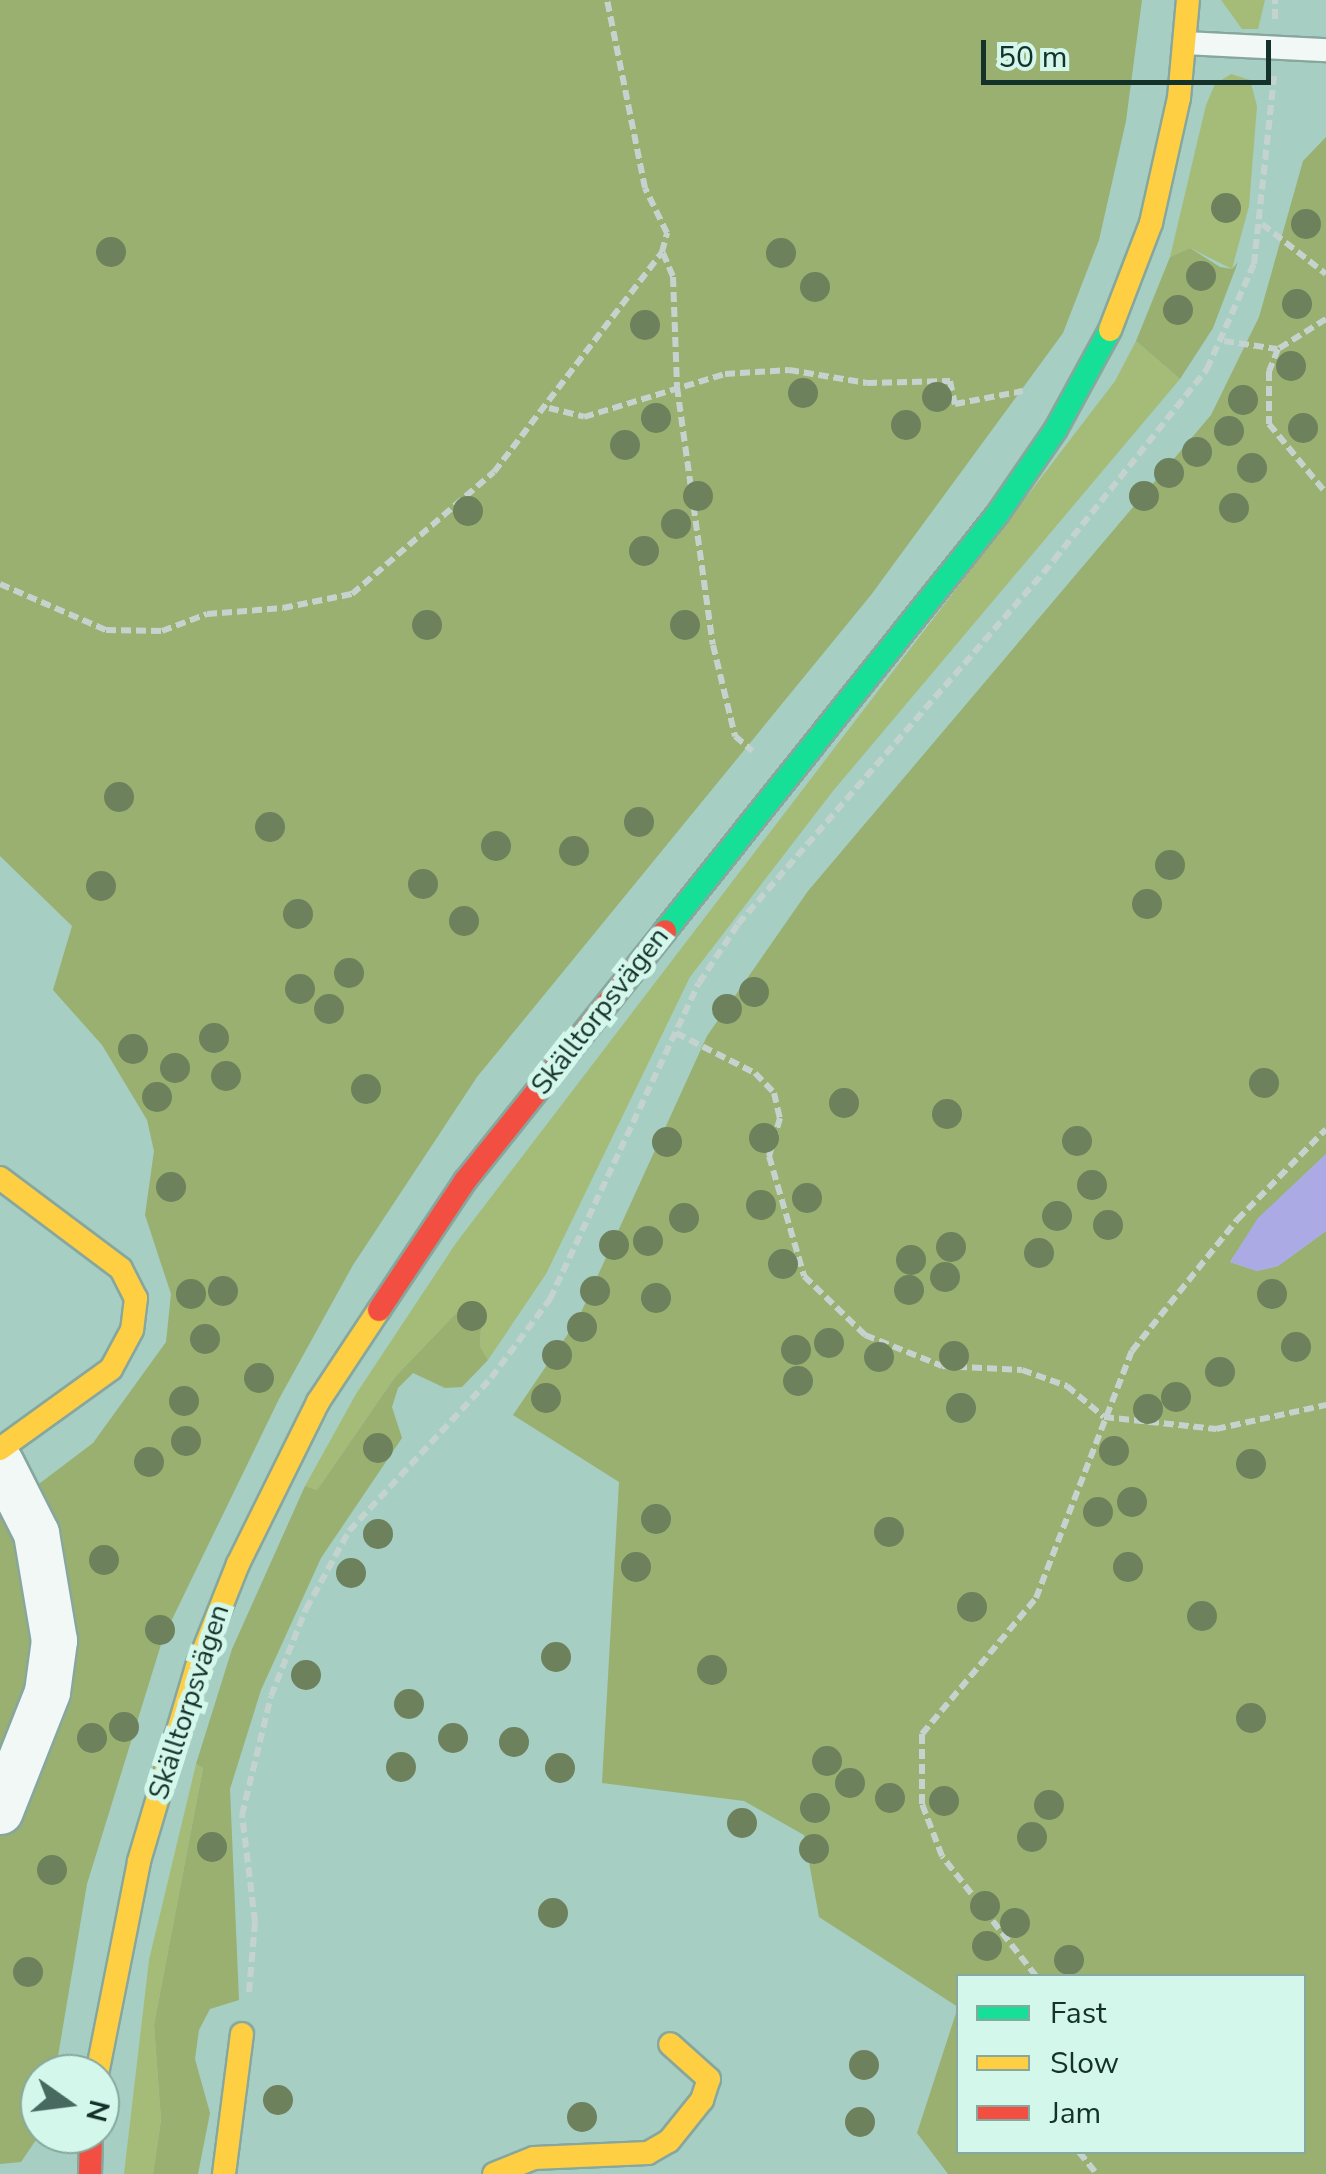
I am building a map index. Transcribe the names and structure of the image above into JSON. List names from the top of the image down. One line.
{"streets":{"street":["Skälltorpsvägen"]},"legend":["Fast","Slow","Jam"],"scale_bar":"50 m","north":"right"}
